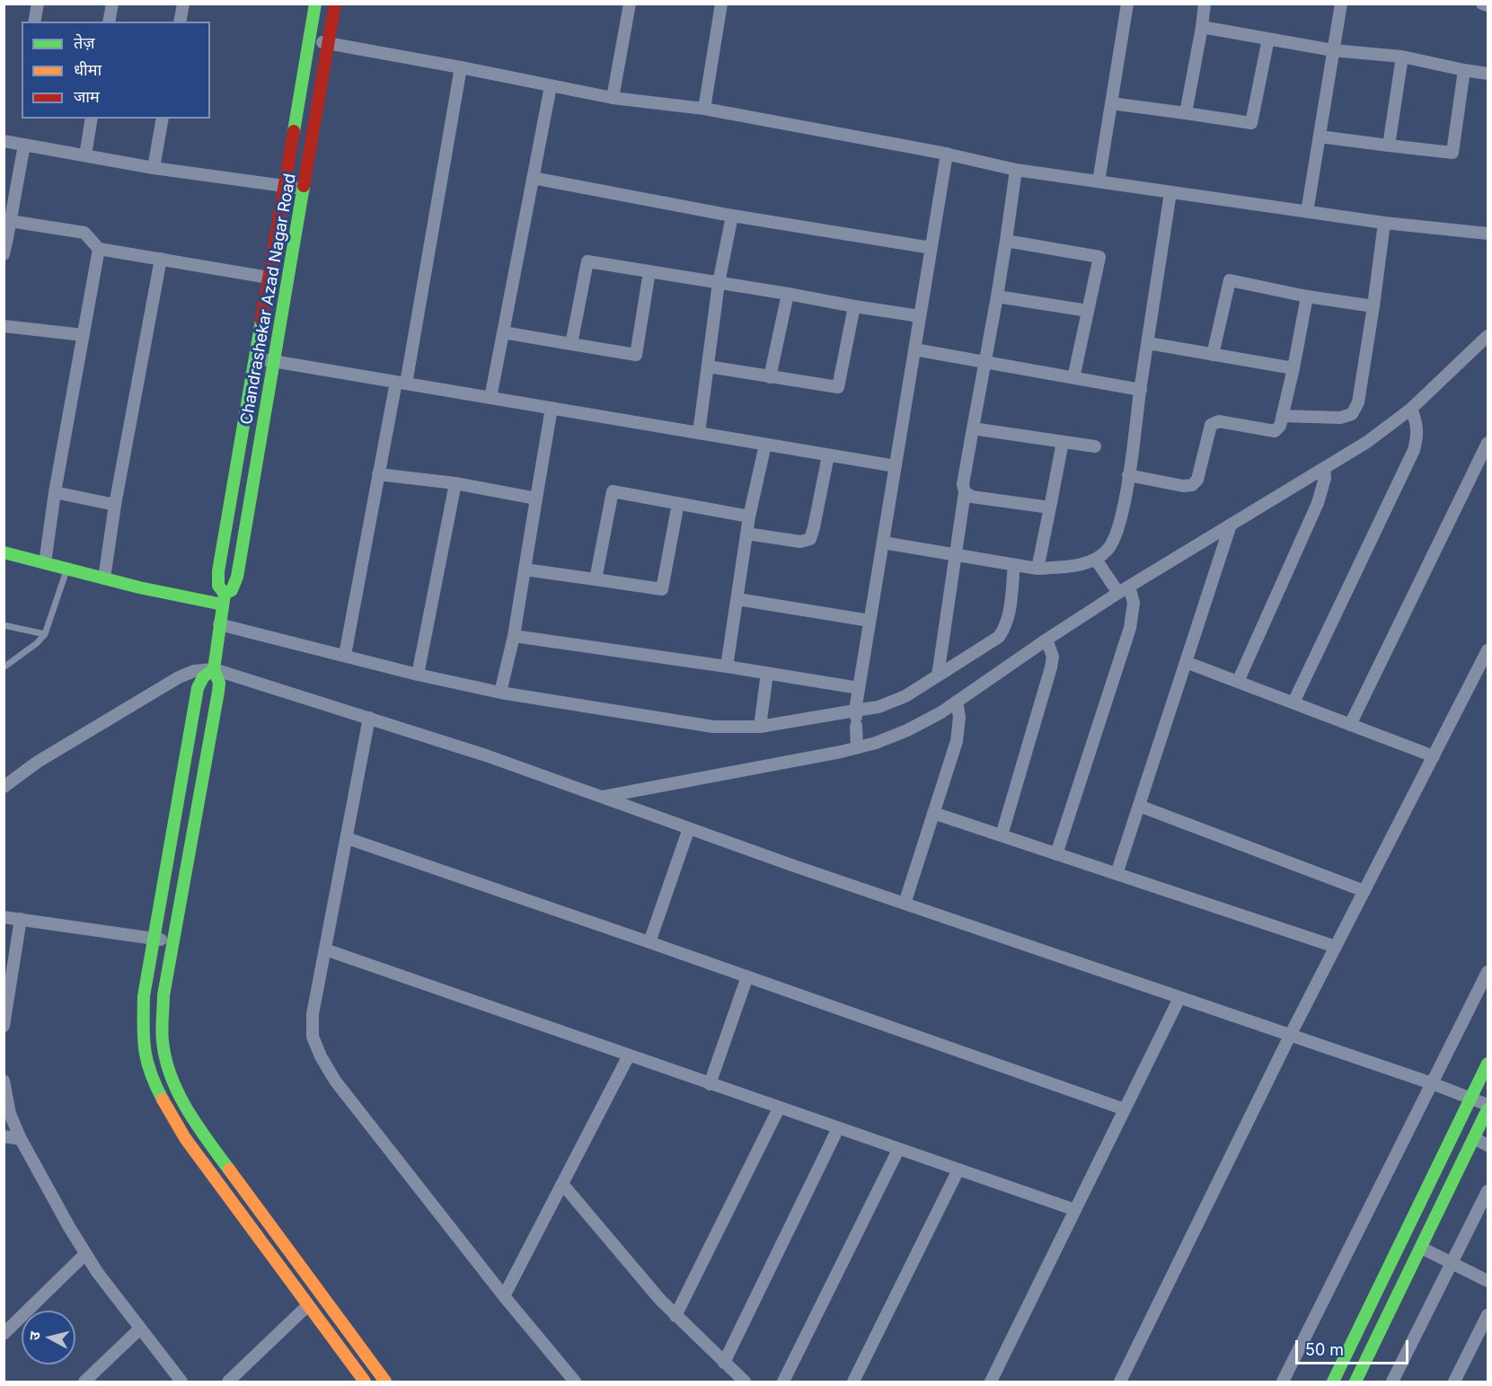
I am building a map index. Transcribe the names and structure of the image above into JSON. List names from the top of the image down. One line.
{"streets":{"street":["Chandrashekar Azad Nagar Road"]},"legend":["तेज़","धीमा","जाम"],"scale_bar":"50 m","north":"left"}
